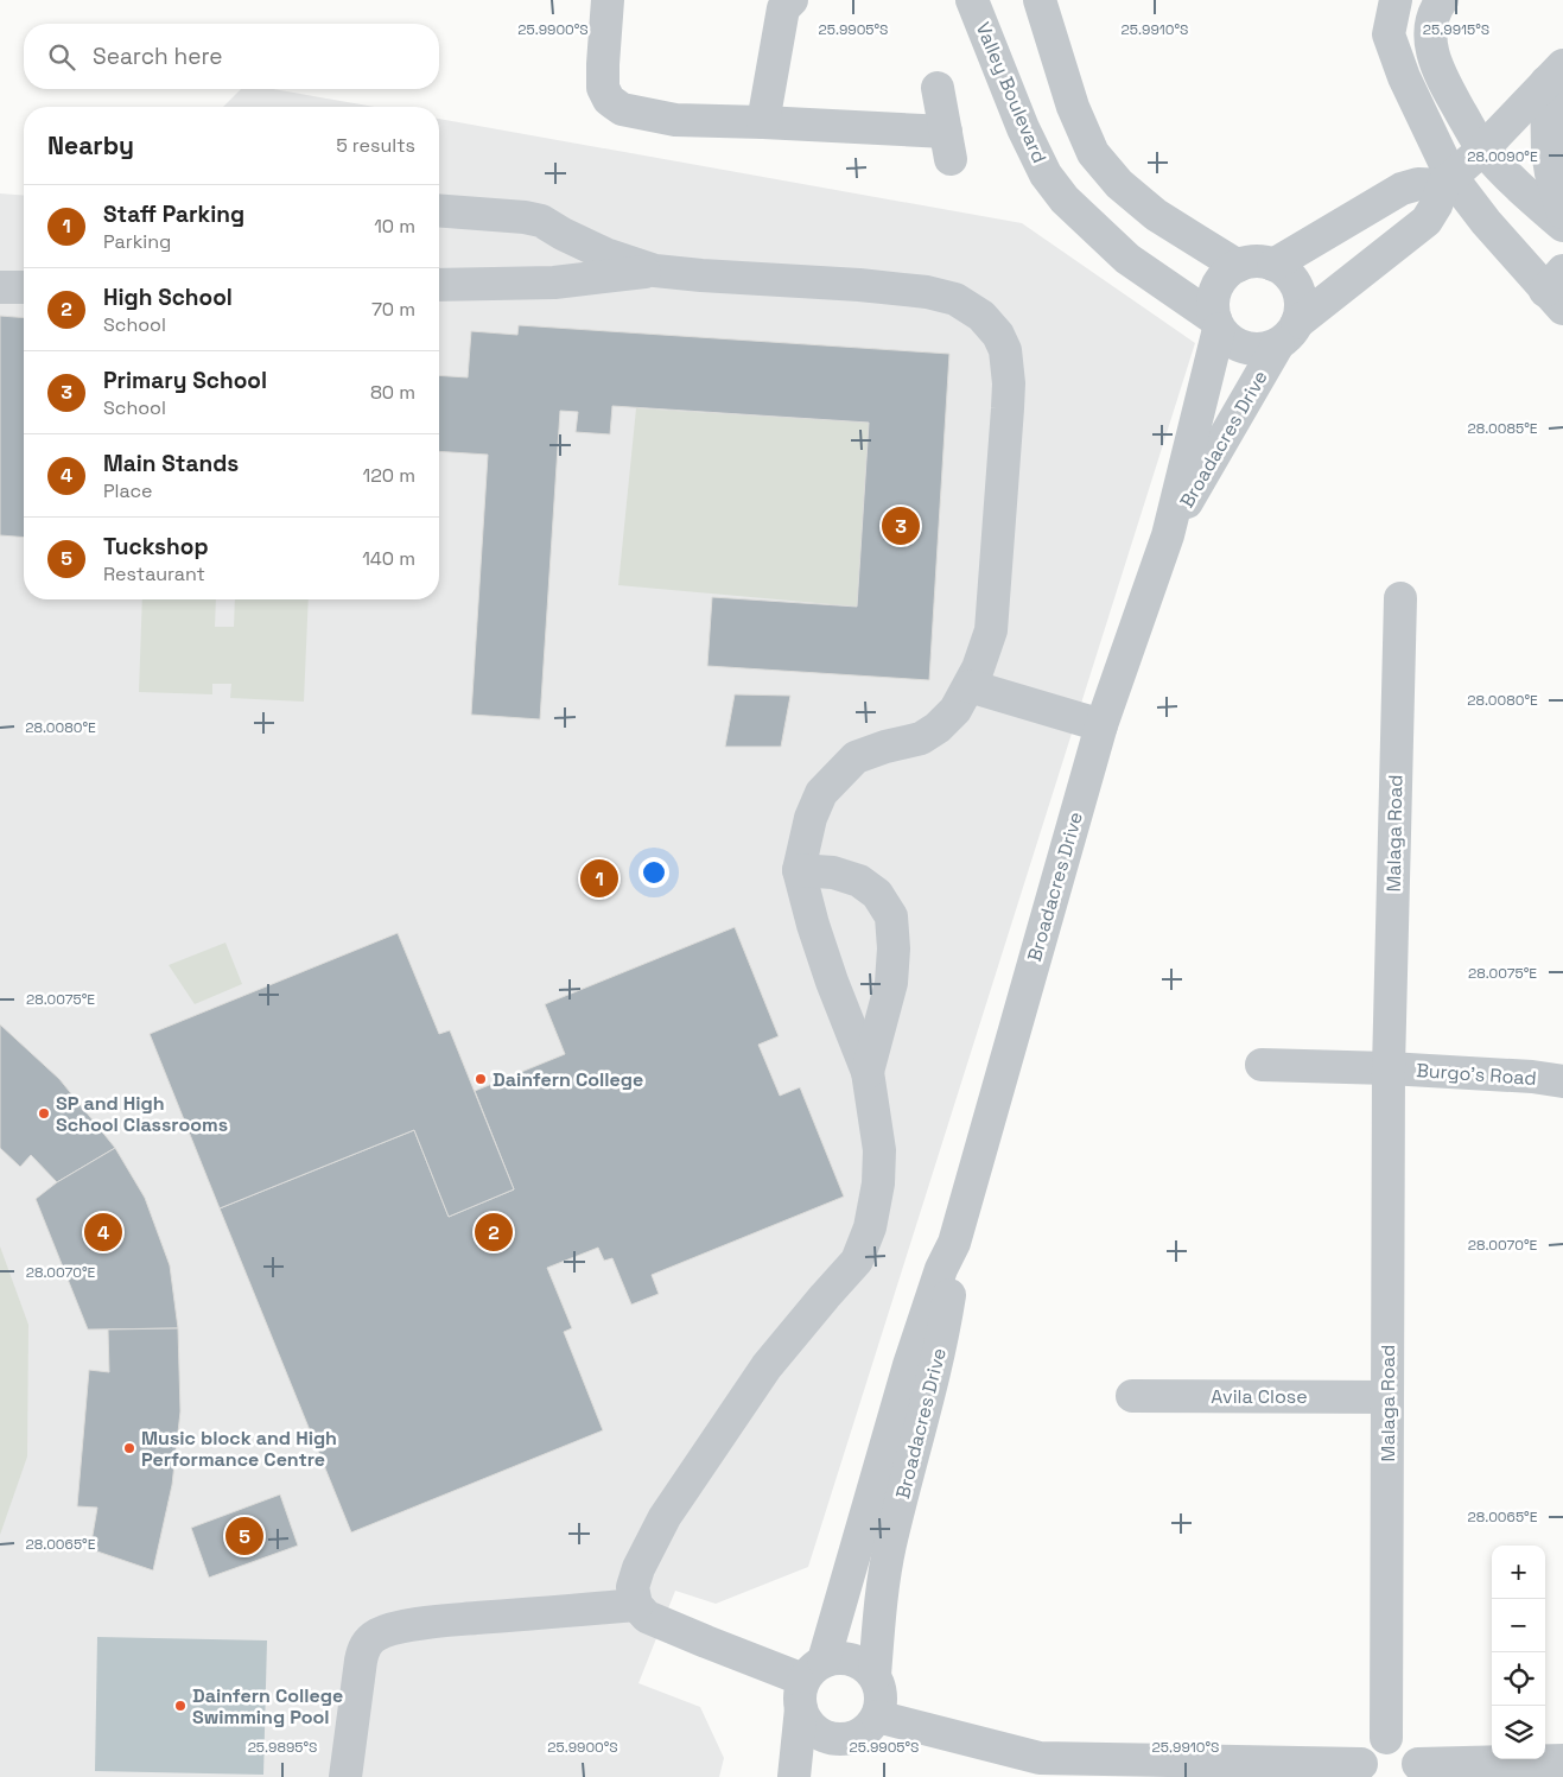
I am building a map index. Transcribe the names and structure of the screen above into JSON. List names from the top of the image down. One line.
{"streets":{"street":["Valley Boulevard","Broadacres Drive","Malaga Road","Burgo's Road","Avila Close"]},"crossings":[["Valley Boulevard","Broadacres Drive"],["Malaga Road","Burgo's Road"],["Malaga Road","Avila Close"]],"places":["Dainfern College","SP and High School Classrooms","Music block and High Performance Centre","Dainfern College Swimming Pool"],"page":{"search":"Search here","heading":["Nearby","5 results"],"list":[{"mark":"1","name":"Staff Parking","note":"Parking","value":"10 m"},{"mark":"2","name":"High School","note":"School","value":"70 m"},{"mark":"3","name":"Primary School","note":"School","value":"80 m"},{"mark":"4","name":"Main Stands","note":"Place","value":"120 m"},{"mark":"5","name":"Tuckshop","note":"Restaurant","value":"140 m"}],"pins":["3","1","2","4","5"],"map_buttons":["+","−"]},"coordinates":["25.9900°S","25.9905°S","25.9910°S","25.9915°S","28.0090°E","28.0085°E","28.0080°E","28.0075°E","28.0070°E","28.0065°E","25.9895°S"]}
